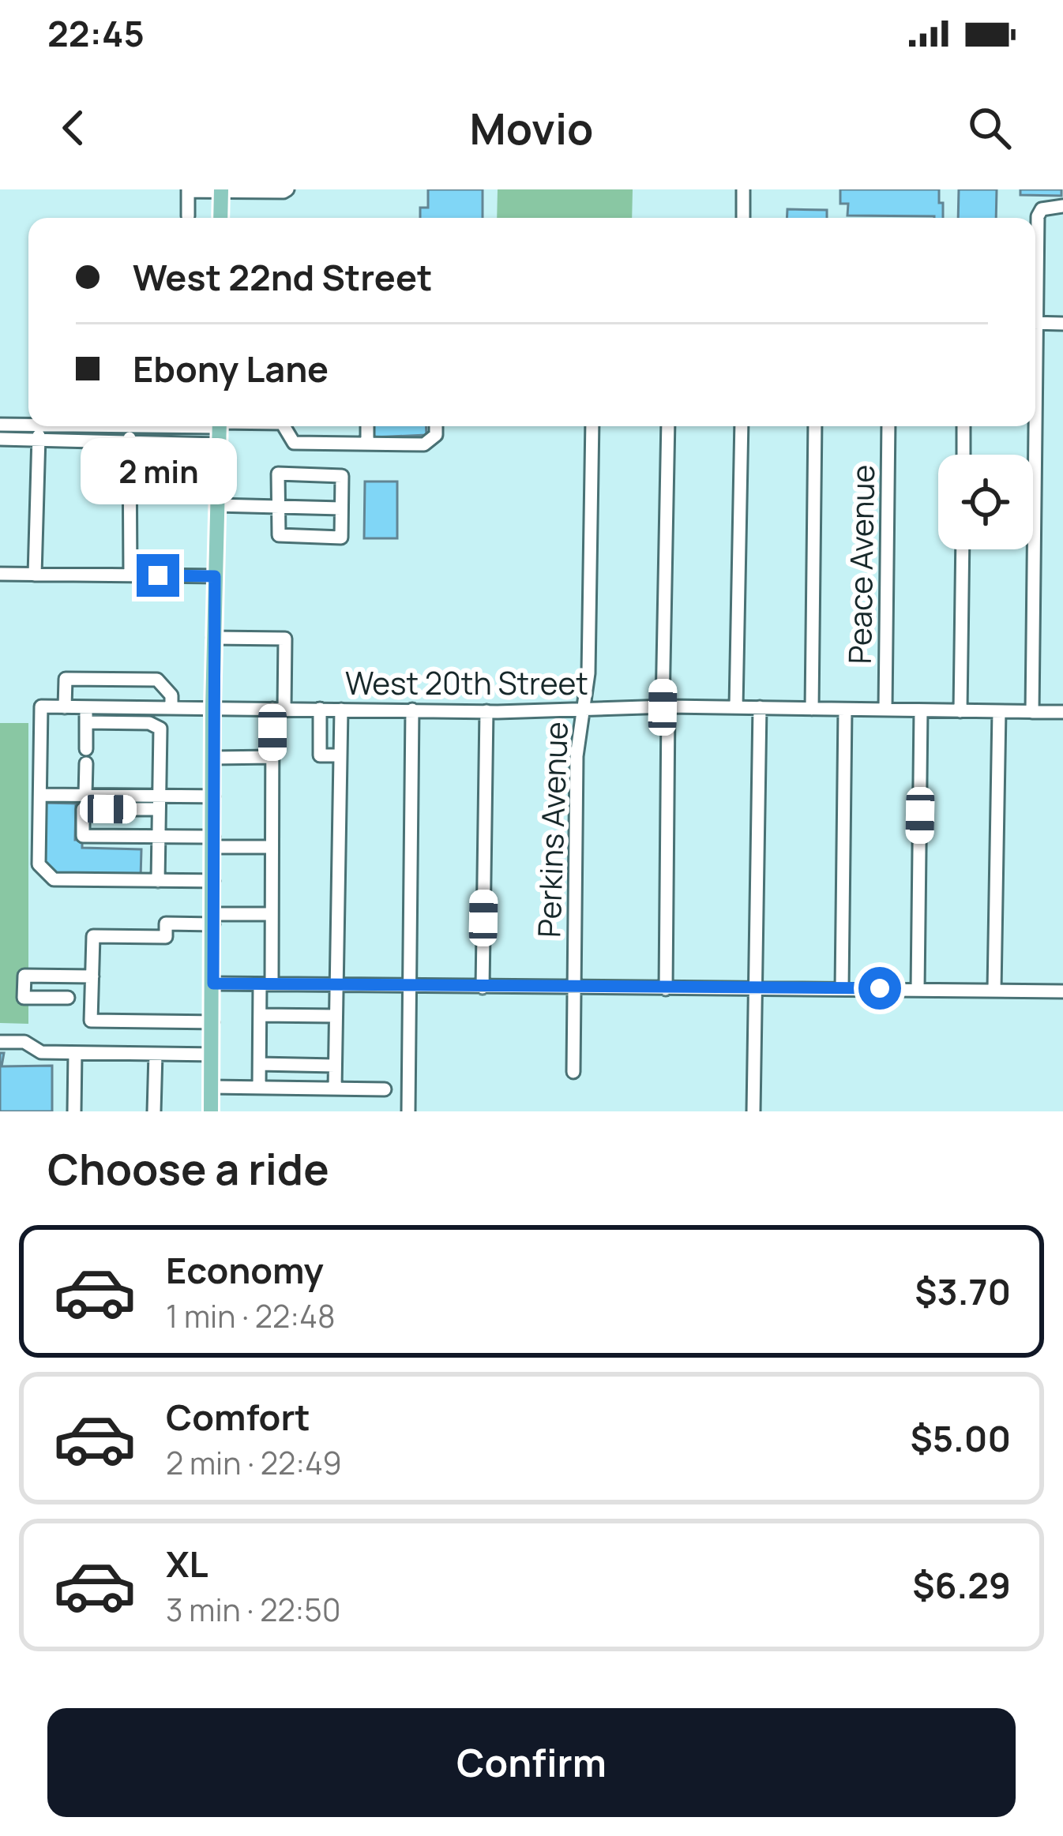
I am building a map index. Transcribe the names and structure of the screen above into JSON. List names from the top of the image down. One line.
{"streets":{"street":["Peace Avenue","West 20th Street","Perkins Avenue"]},"crossings":[["Peace Avenue","West 20th Street"],["West 20th Street","Perkins Avenue"]],"page":{"status":"22:45","header":"Movio","banner":["West 22nd Street","Ebony Lane"],"bubble":"2 min","heading":"Choose a ride","list":[{"name":"Economy","note":"1 min · 22:48","value":"$3.70"},{"name":"Comfort","note":"2 min · 22:49","value":"$5.00"},{"name":"XL","note":"3 min · 22:50","value":"$6.29"}],"buttons":"Confirm"}}
